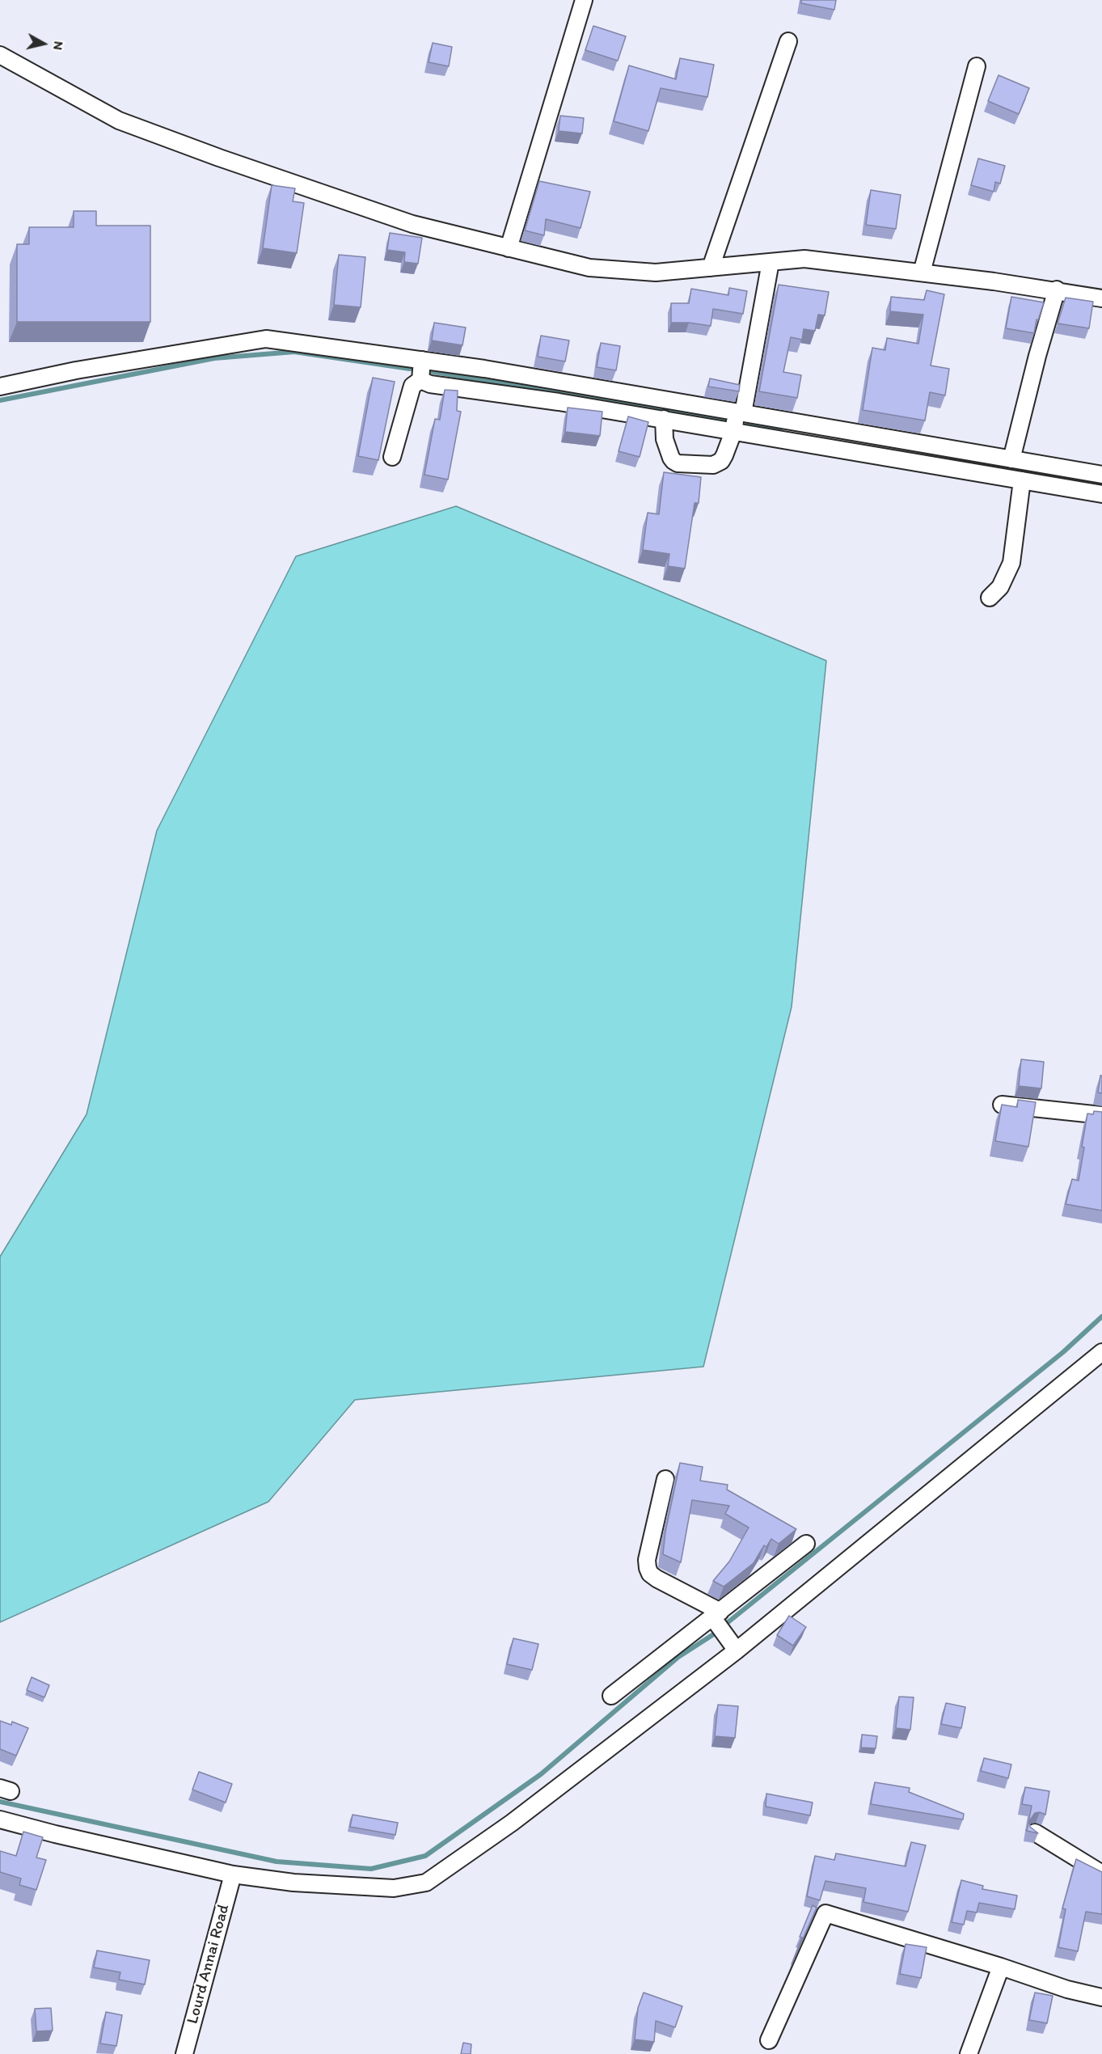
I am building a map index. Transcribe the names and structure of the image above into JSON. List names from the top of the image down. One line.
{"streets":{"street":["Lourd Annai Road"]},"north":"right"}
